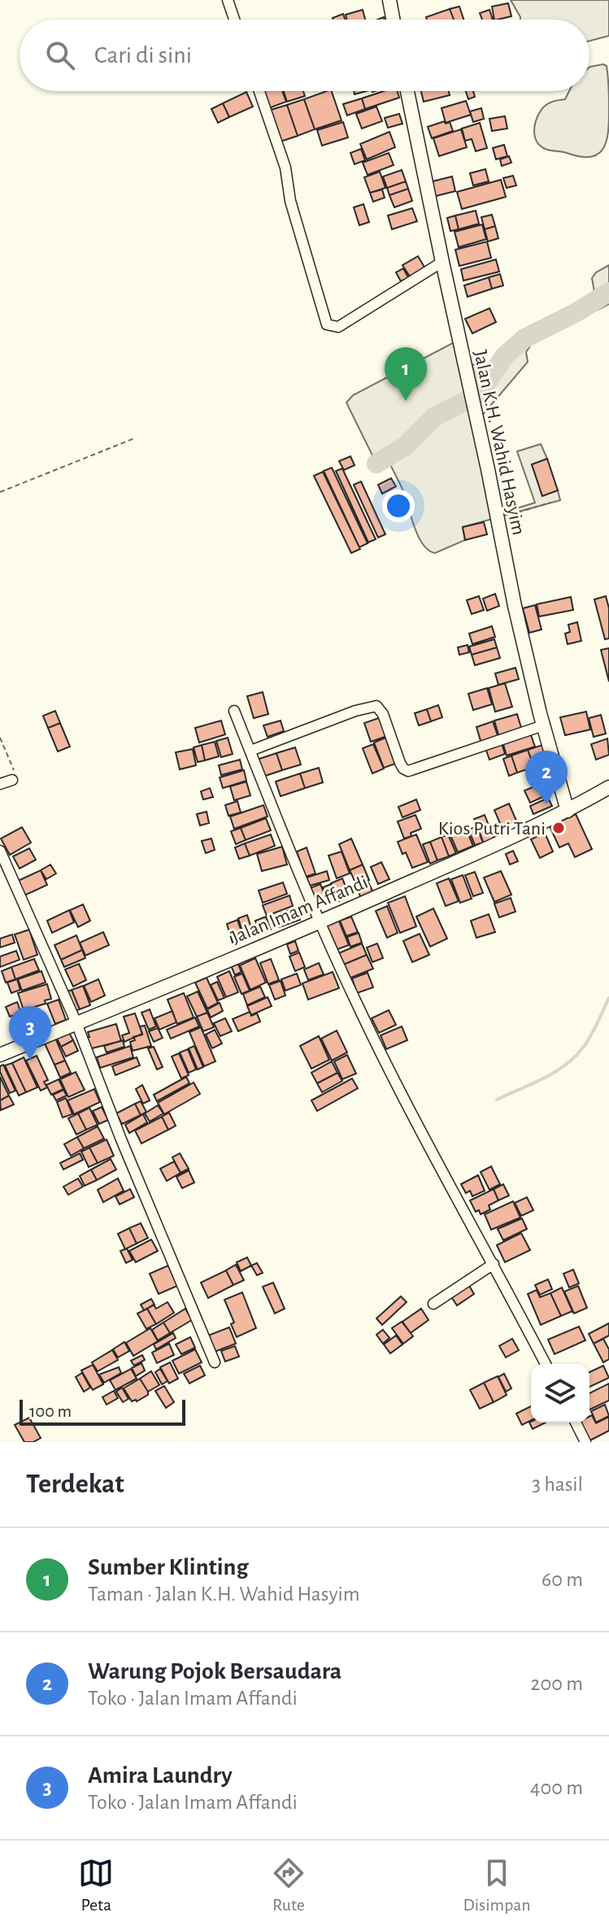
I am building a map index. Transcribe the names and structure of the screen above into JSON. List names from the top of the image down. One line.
{"streets":{"street":["Jalan K.H. Wahid Hasyim","Jalan Imam Affandi"]},"crossings":[["Jalan K.H. Wahid Hasyim","Jalan Imam Affandi"]],"places":["Kios Putri Tani"],"scale_bar":"100 m","page":{"search":"Cari di sini","pins":["1","2","3"],"scale":"100 m","heading":["Terdekat","3 hasil"],"list":[{"mark":"1","name":"Sumber Klinting","note":"Taman · Jalan K.H. Wahid Hasyim","value":"60 m"},{"mark":"2","name":"Warung Pojok Bersaudara","note":"Toko · Jalan Imam Affandi","value":"200 m"},{"mark":"3","name":"Amira Laundry","note":"Toko · Jalan Imam Affandi","value":"400 m"}],"nav":["Peta","Rute","Disimpan"]}}
